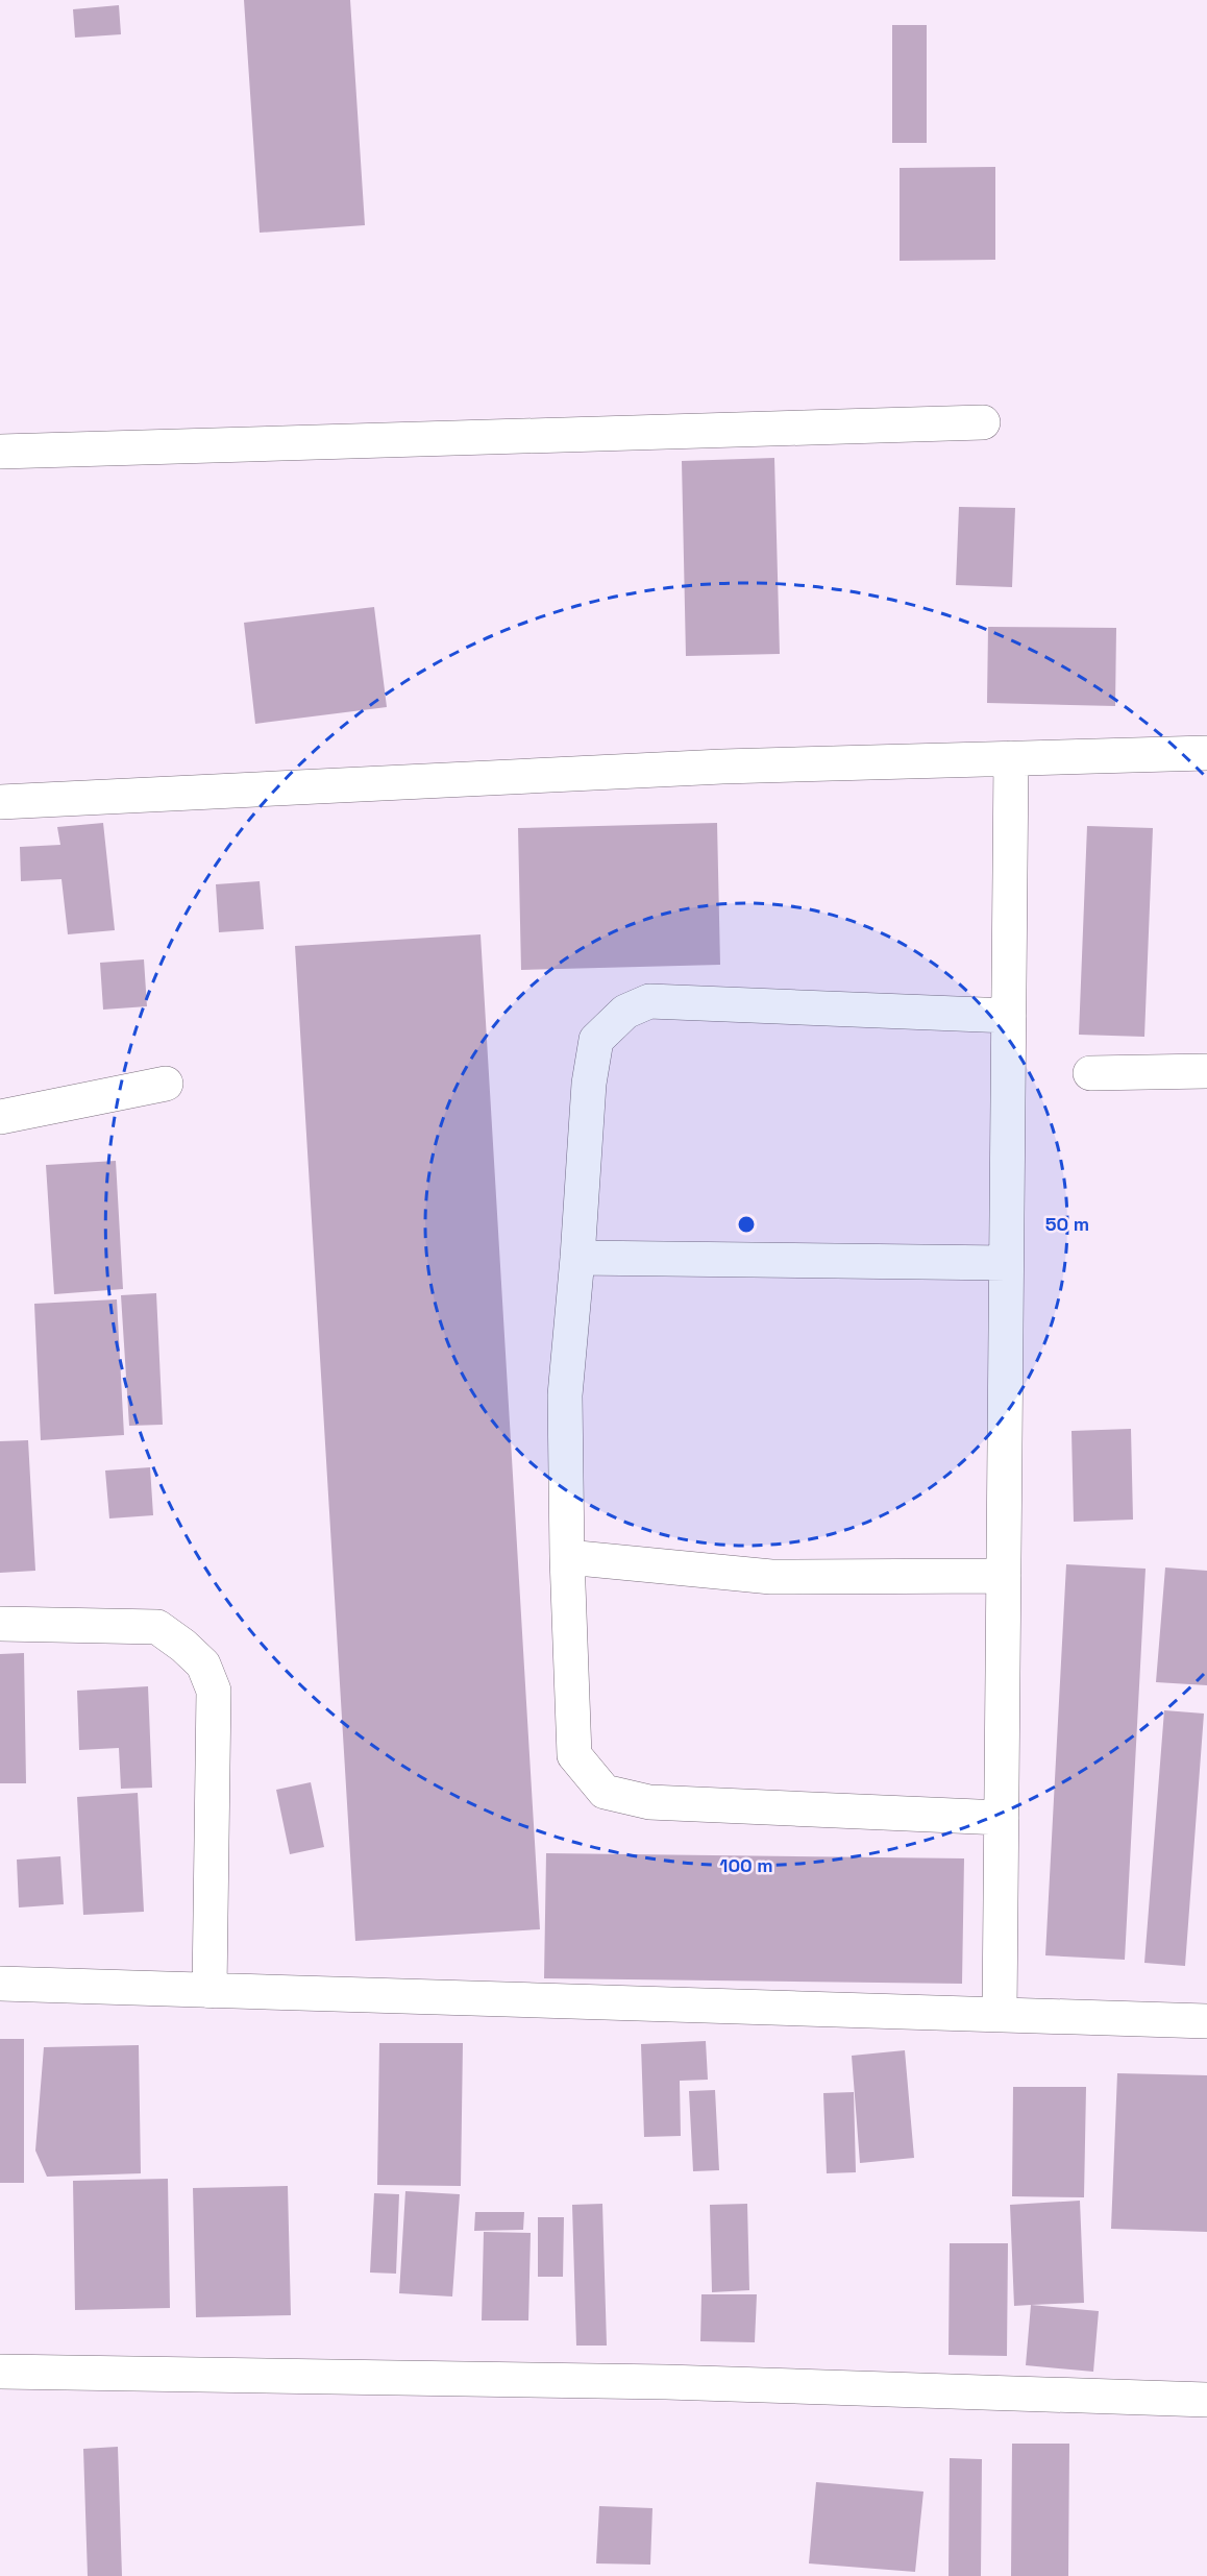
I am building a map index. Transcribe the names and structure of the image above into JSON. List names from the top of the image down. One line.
{"rings":["50 m","100 m"]}
